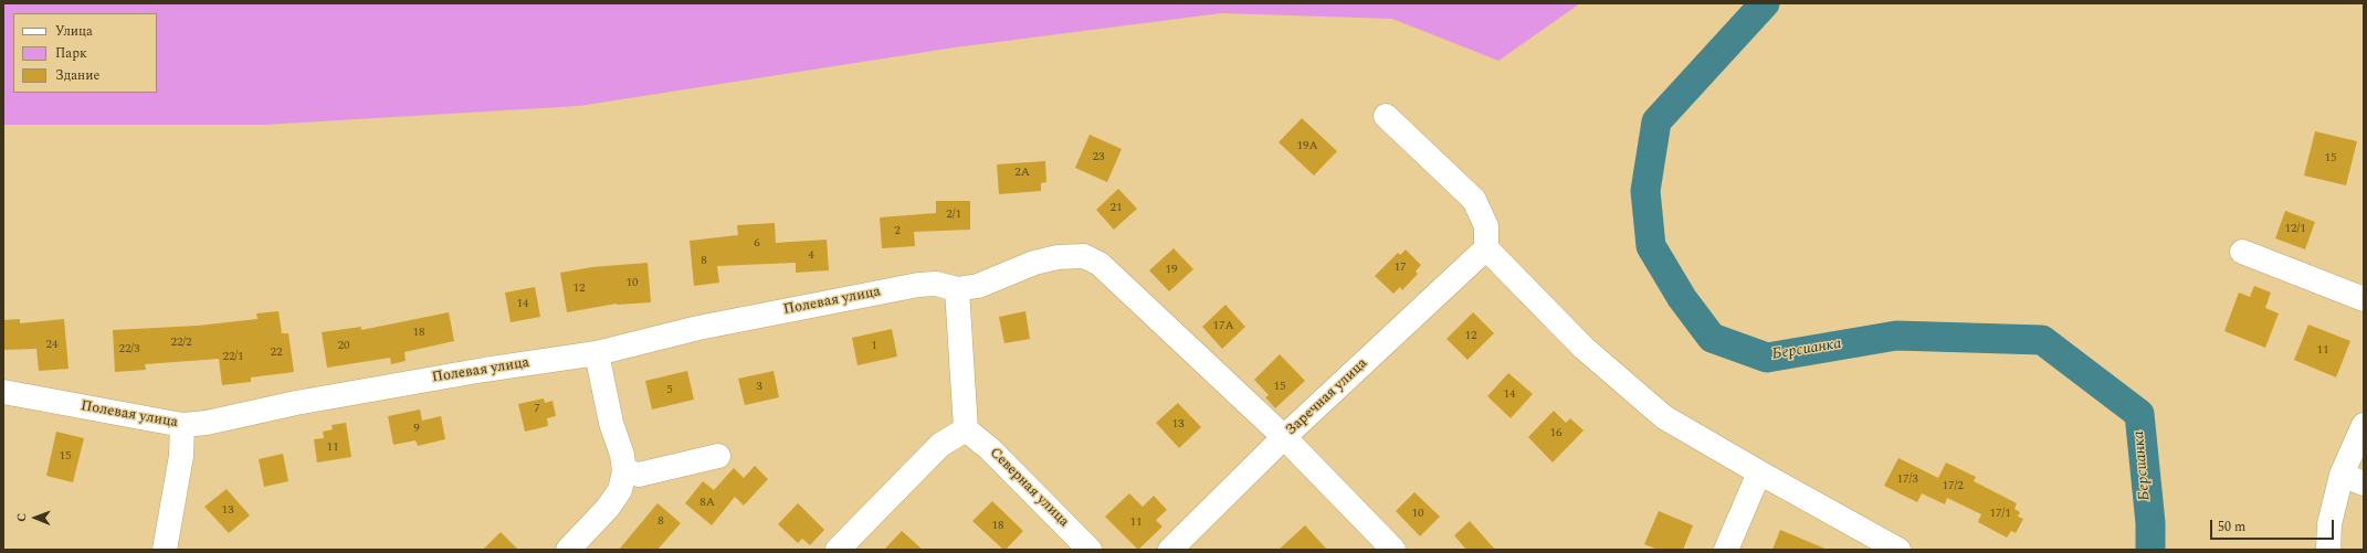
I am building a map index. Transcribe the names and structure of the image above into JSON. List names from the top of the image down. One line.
{"streets":{"street":["Полевая улица","Заречная улица","Северная улица"]},"water":["Берсианка"],"house_numbers":["19А","23","15","2А","21","2/1","12/1","2","6","4","8","17","19","10","12","14","17А","18","12","22/2","24","20","1","22/3","11","22","22/1","3","15","5","14","7","13","9","16","11","15","17/3","17/2","8А","13","10","17/1","8","11","18"],"legend":["Улица","Парк","Здание"],"scale_bar":"50 m","north":"left"}
